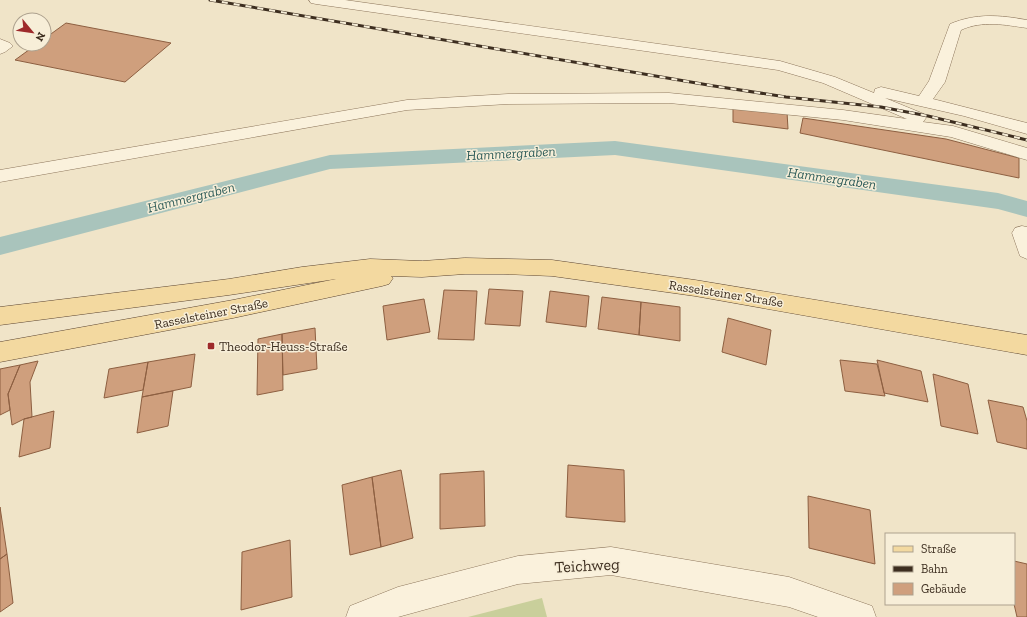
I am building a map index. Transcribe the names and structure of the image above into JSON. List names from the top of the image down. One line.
{"streets":{"main road":["Rasselsteiner Straße"],"street":["Teichweg"]},"water":["Hammergraben"],"places":{"transit":["Theodor-Heuss-Straße"]},"legend":["Straße","Bahn","Gebäude"],"north":"bottom right"}
